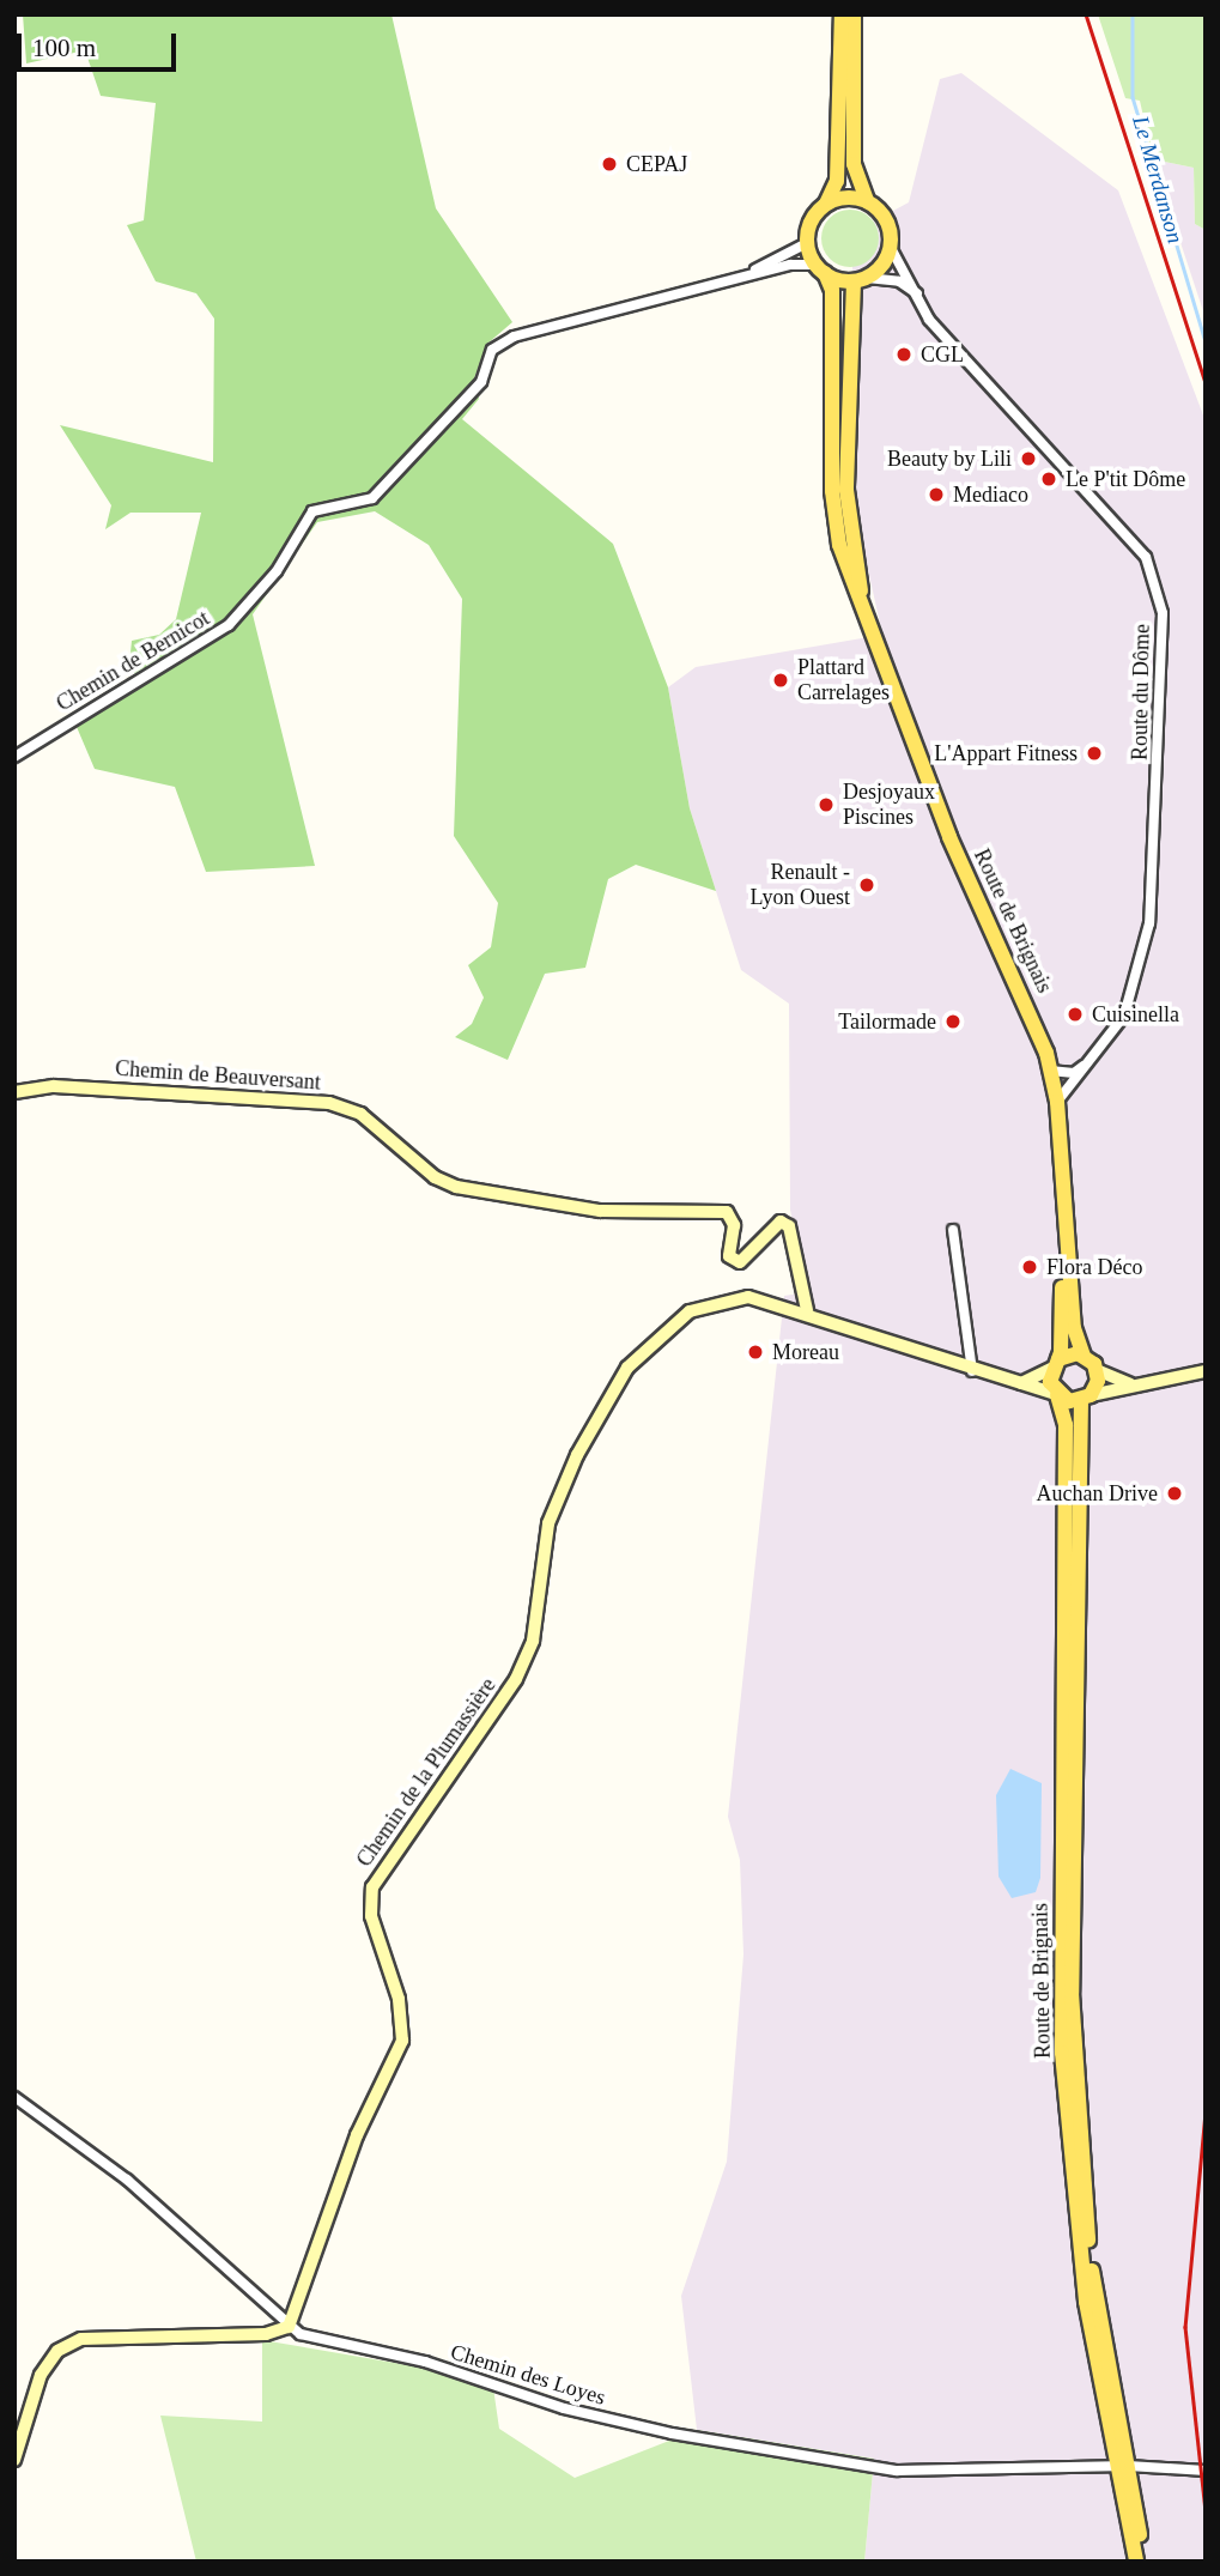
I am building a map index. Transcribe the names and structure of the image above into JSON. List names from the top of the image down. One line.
{"streets":{"main road":["Route de Brignais"],"street":["Chemin de Bernicot","Route du Dôme","Chemin de Beauversant","Chemin de la Plumassière","Chemin des Loyes"]},"crossings":[["Chemin de Bernicot","Route du Dôme"],["Chemin de Bernicot","Route de Brignais"],["Route du Dôme","Route de Brignais"],["Route de Brignais","Chemin de la Plumassière"],["Route de Brignais","Chemin des Loyes"],["Chemin de Beauversant","Chemin de la Plumassière"],["Chemin de la Plumassière","Chemin des Loyes"]],"water":["Le Merdanson"],"places":["CEPAJ","CGL","Beauty by Lili","Le P'tit Dôme","Mediaco","Plattard Carrelages","L'Appart Fitness","Desjoyaux Piscines","Renault - Lyon Ouest","Cuisinella","Tailormade","Flora Déco","Moreau","Auchan Drive"],"scale_bar":"100 m"}
